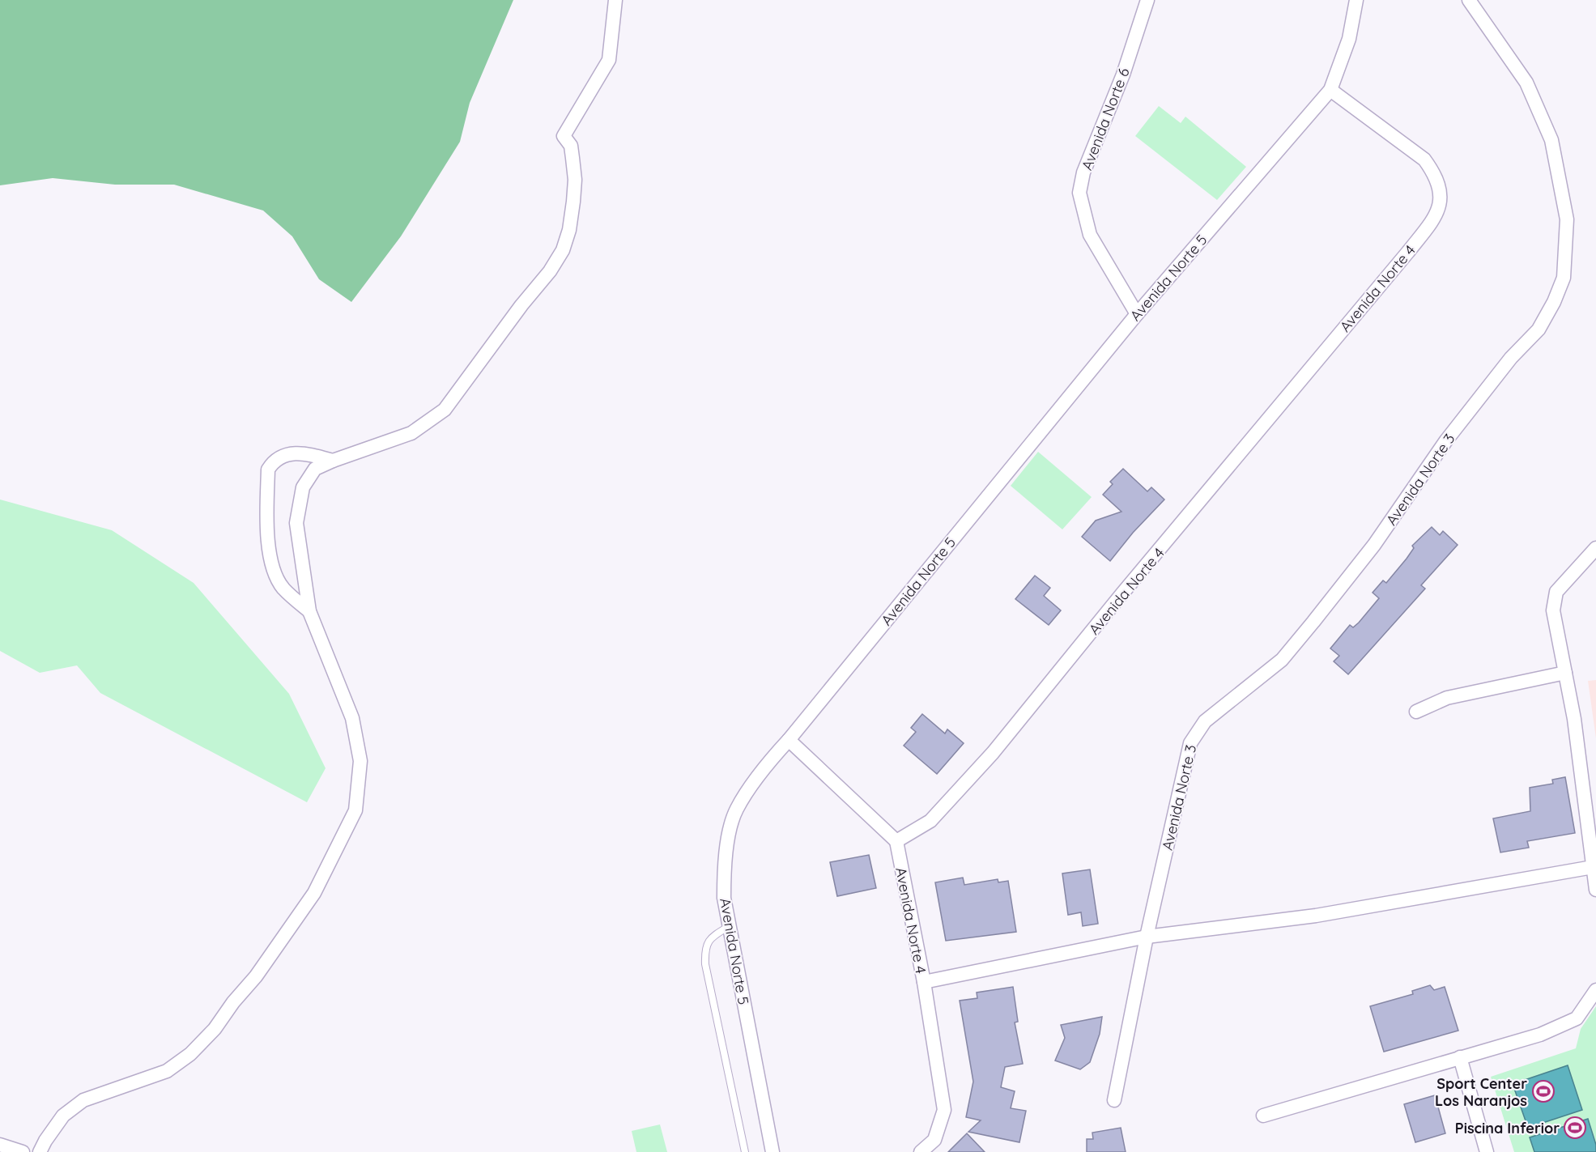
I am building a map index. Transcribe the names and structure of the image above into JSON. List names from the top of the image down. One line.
{"streets":{"street":["Avenida Norte 6","Avenida Norte 5","Avenida Norte 4","Avenida Norte 3"]},"crossings":[["Avenida Norte 6","Avenida Norte 5"],["Avenida Norte 5","Avenida Norte 4"]],"places":{"sports":["Sport Center Los Naranjos","Piscina Inferior"]}}
